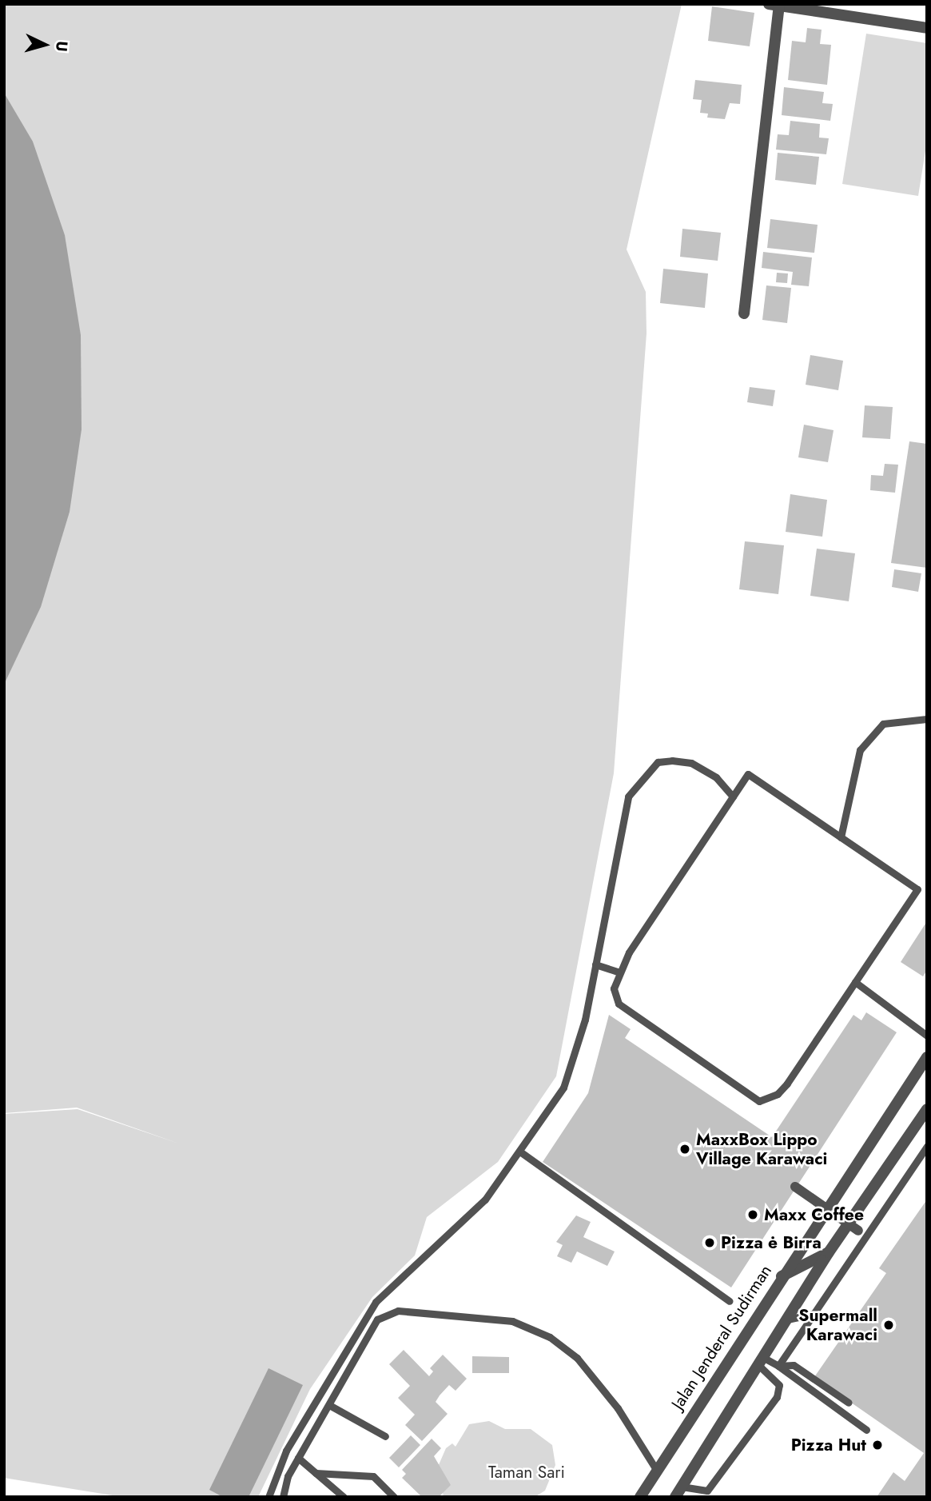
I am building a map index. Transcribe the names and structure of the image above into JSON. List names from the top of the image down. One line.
{"streets":{"street":["Jalan Jenderal Sudirman"]},"parks":["Taman Sari"],"places":["MaxxBox Lippo Village Karawaci","Maxx Coffee","Pizza ė Birra","Supermall Karawaci","Pizza Hut"],"north":"right"}
